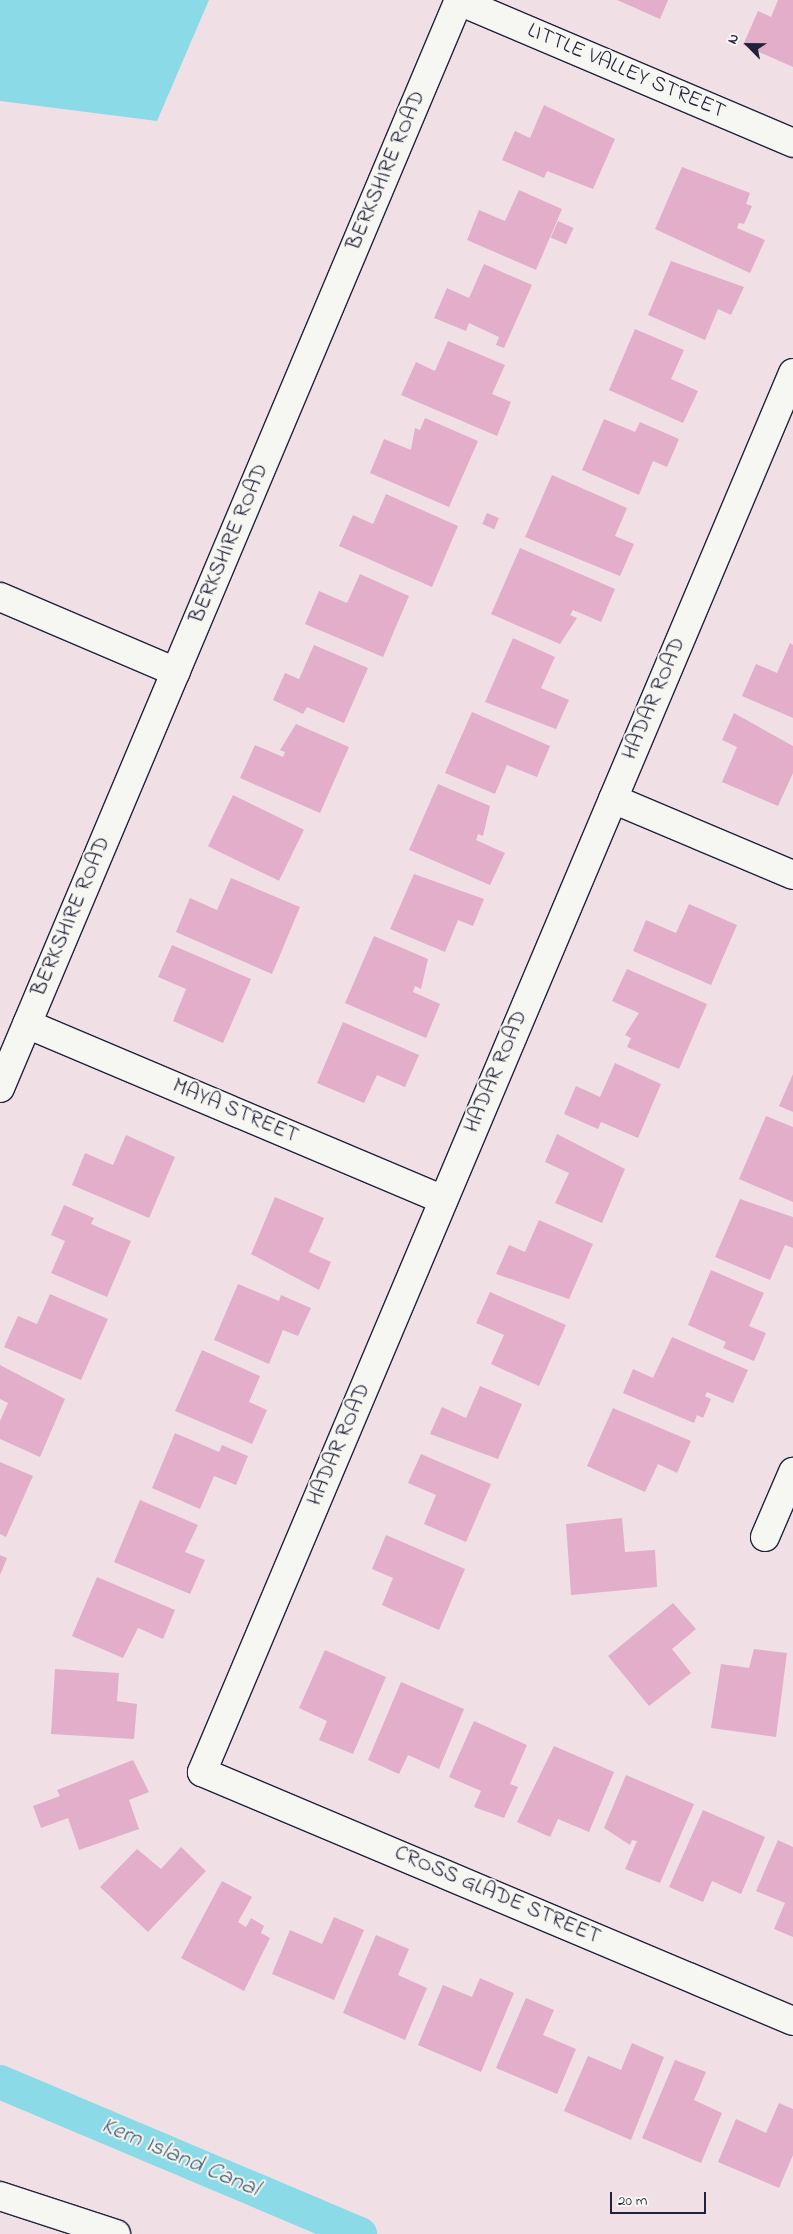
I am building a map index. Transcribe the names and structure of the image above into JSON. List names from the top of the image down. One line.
{"streets":{"street":["LITTLE VALLEY STREET","BERKSHIRE ROAD","HADAR ROAD","MAYA STREET","CROSS GLADE STREET"]},"crossings":[["LITTLE VALLEY STREET","BERKSHIRE ROAD"],["BERKSHIRE ROAD","MAYA STREET"],["HADAR ROAD","MAYA STREET"],["HADAR ROAD","CROSS GLADE STREET"]],"water":["Kern Island Canal"],"scale_bar":"20 m","north":"top left"}
